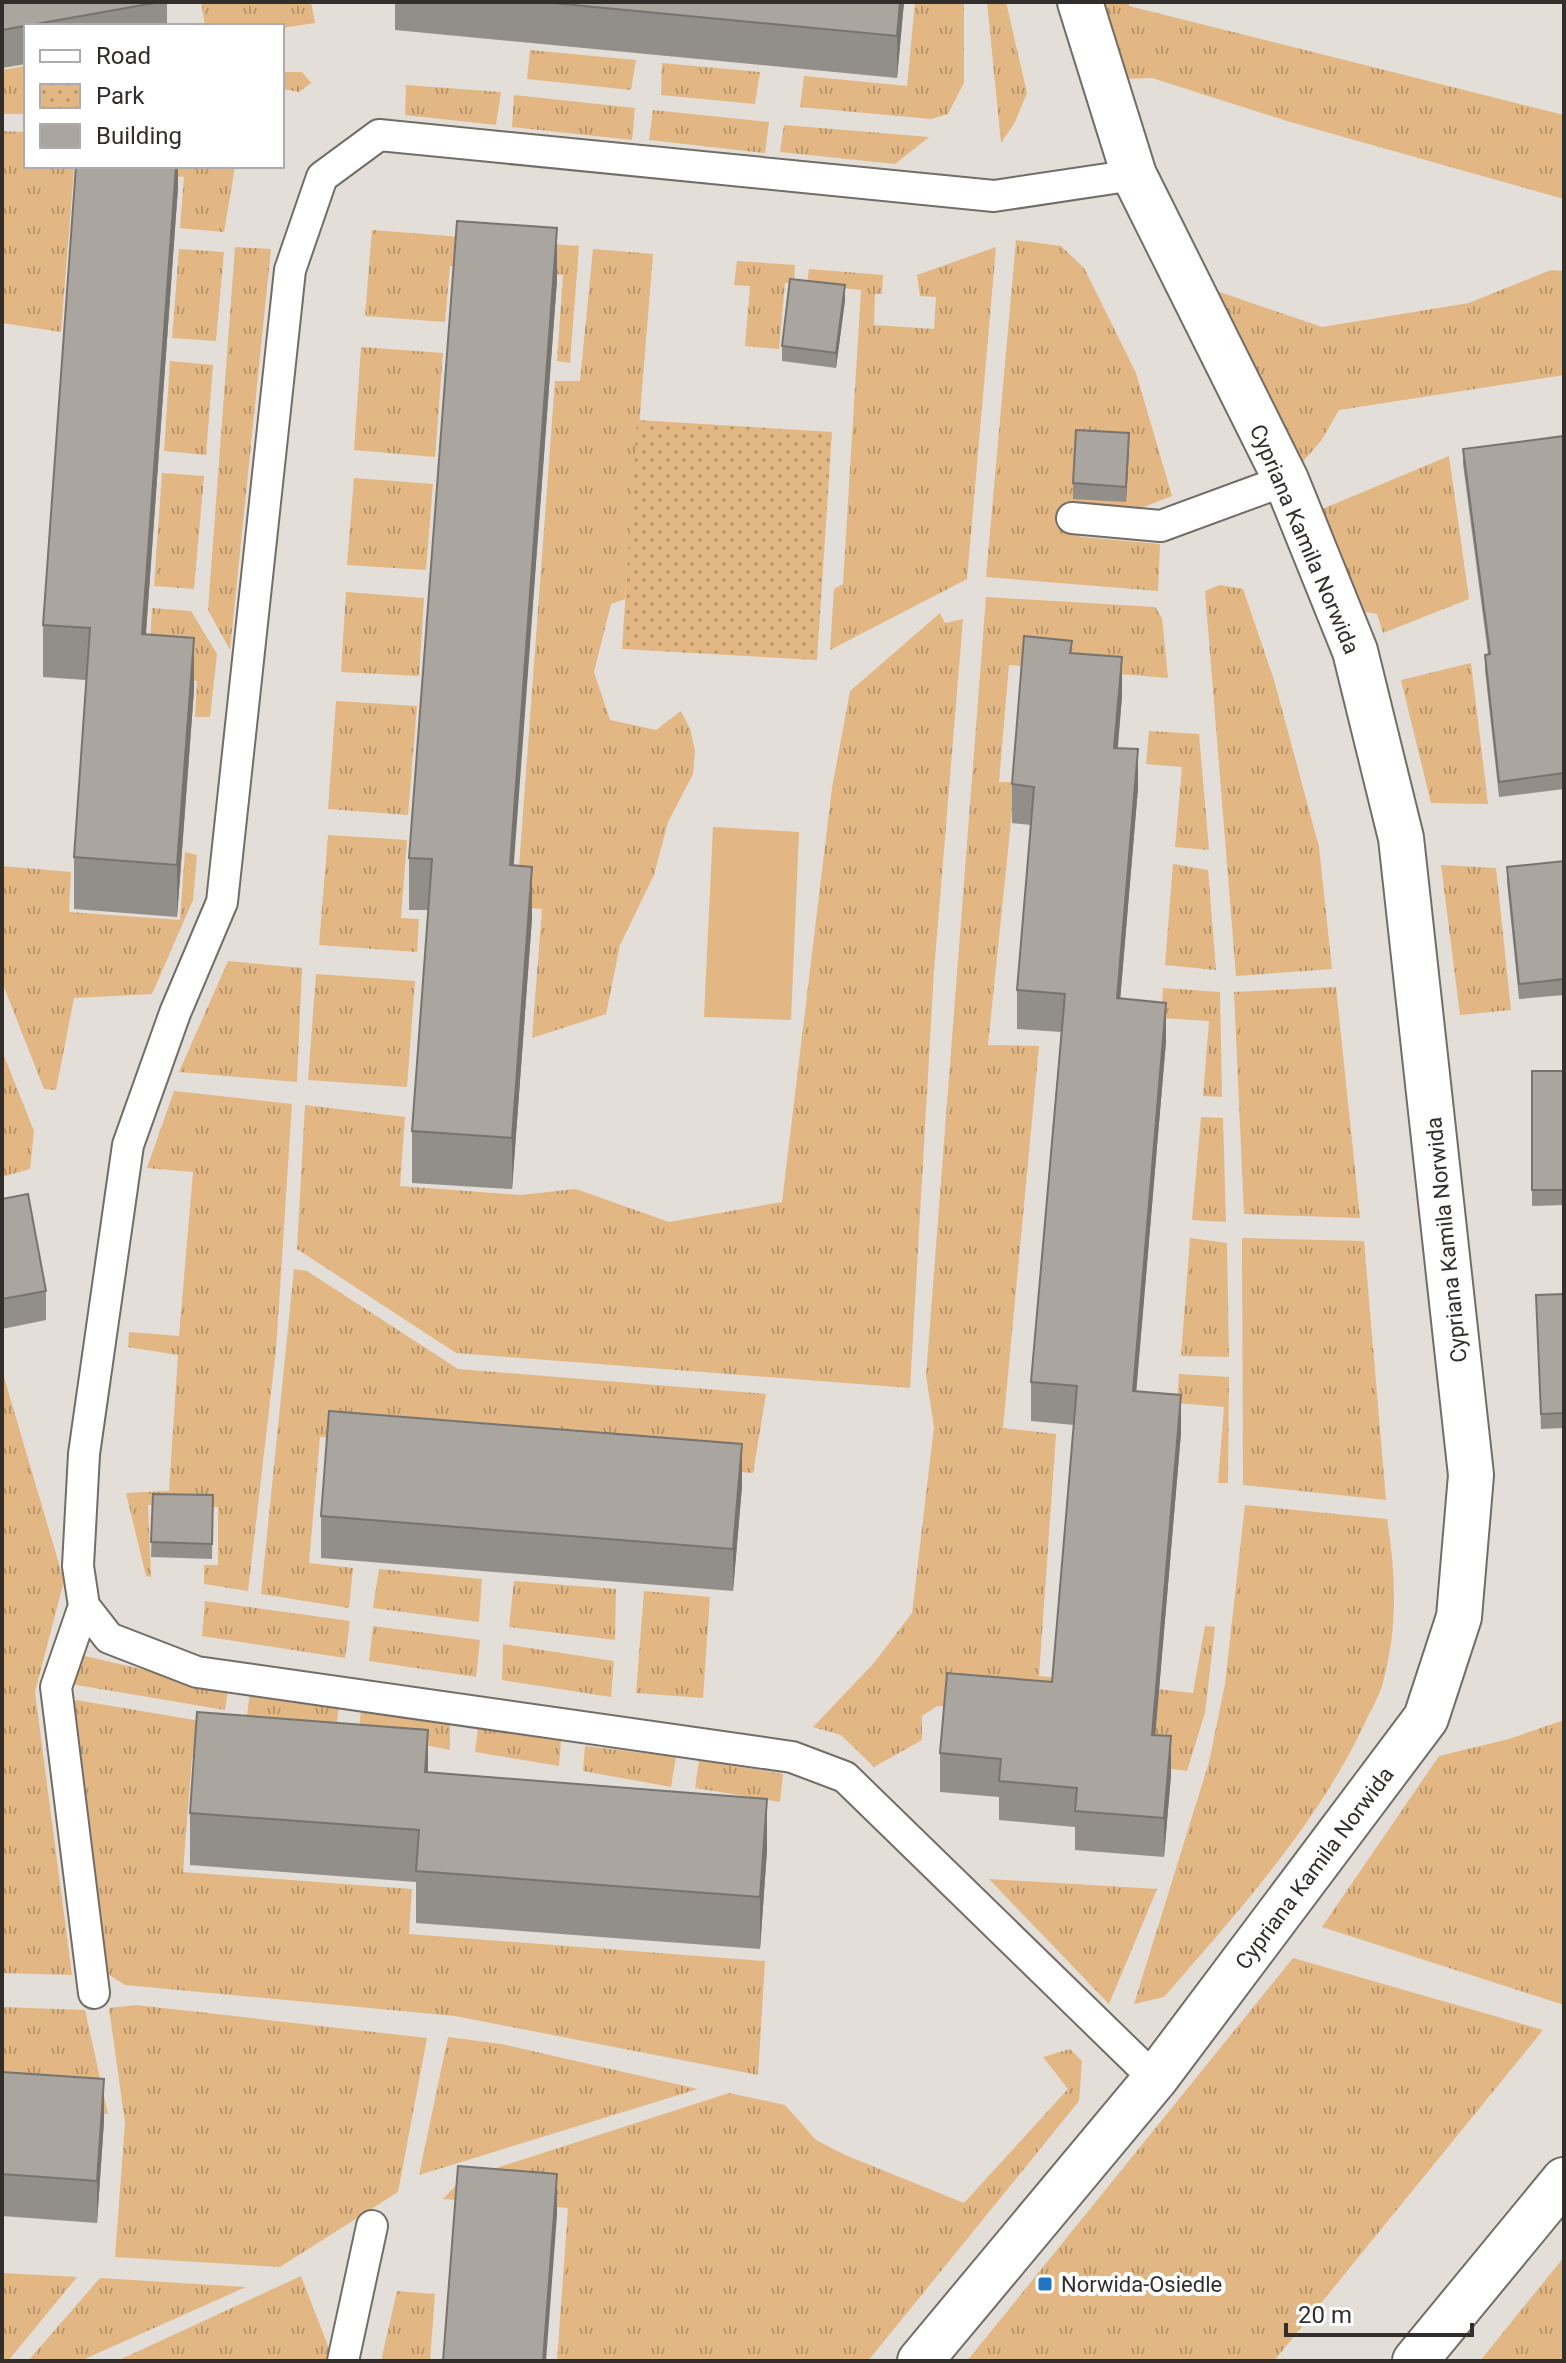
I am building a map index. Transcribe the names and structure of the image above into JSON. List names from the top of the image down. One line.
{"streets":{"street":["Cypriana Kamila Norwida"]},"places":{"transit":["Norwida-Osiedle"]},"legend":["Road","Park","Building"],"scale_bar":"20 m"}
